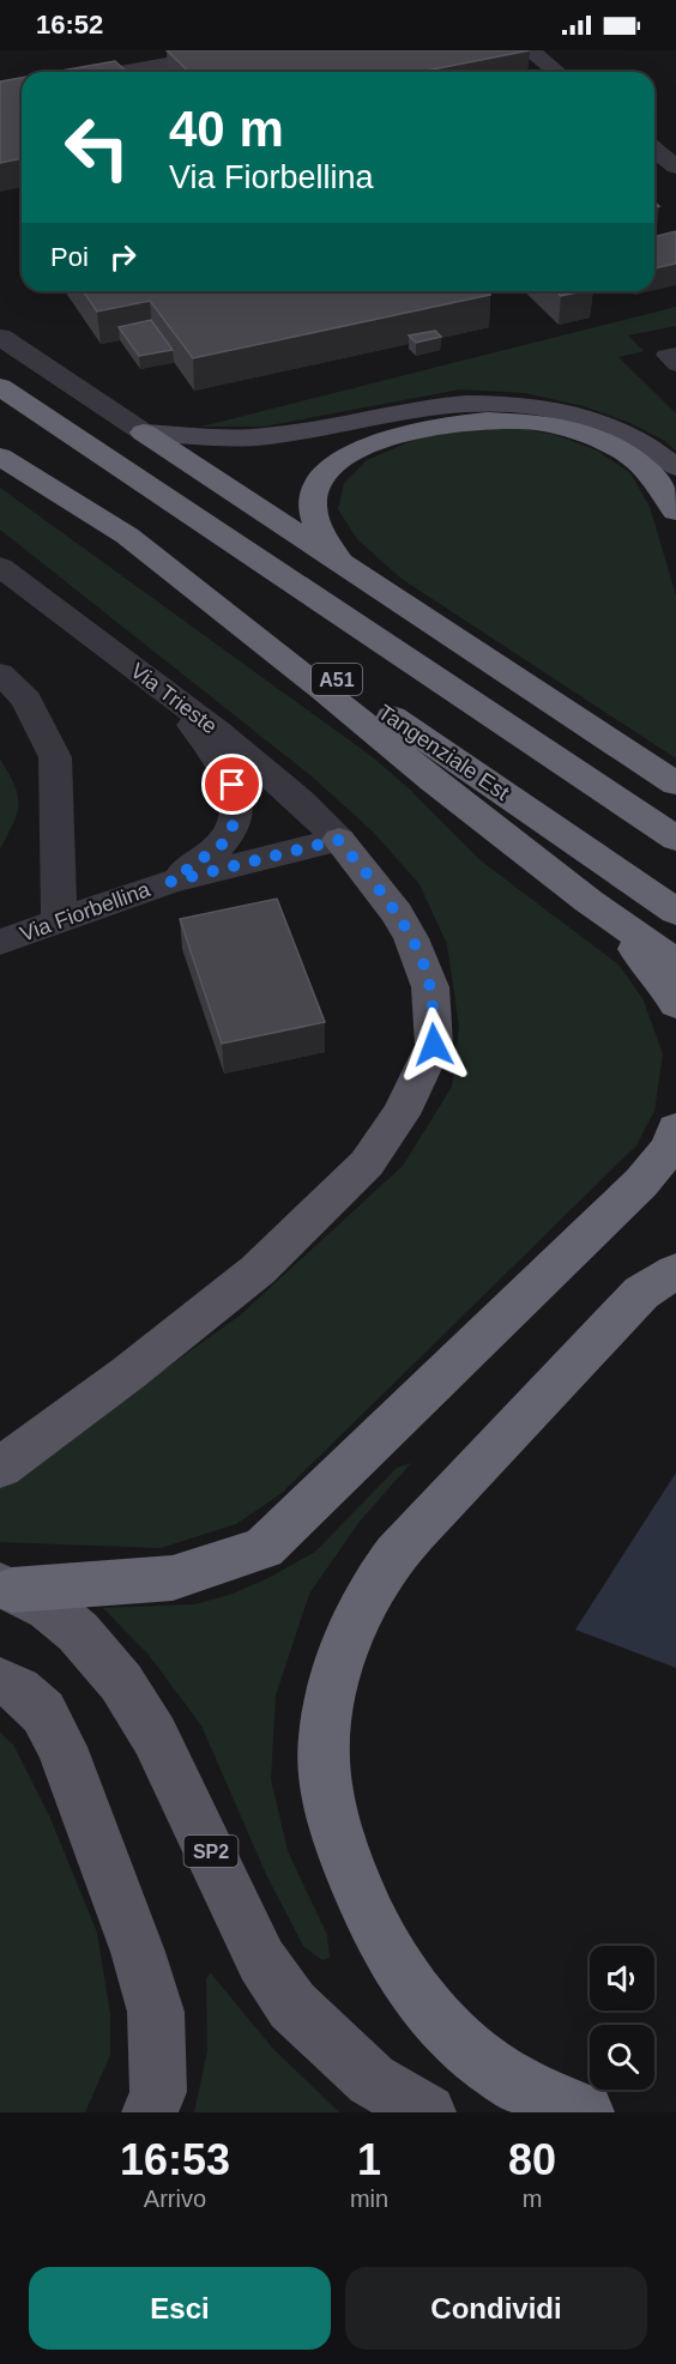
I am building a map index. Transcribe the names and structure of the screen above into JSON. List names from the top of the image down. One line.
{"streets":{"highway":["A51","Tangenziale Est"],"main road":["SP2"],"street":["Via Trieste","Via Fiorbellina"]},"crossings":[["Via Trieste","Via Fiorbellina"]],"page":{"status":"16:52","turn":["40 m","Via Fiorbellina"],"then":"Poi","eta":["16:53","Arrivo","1","min","80","m"],"buttons":["Esci","Condividi"]}}
